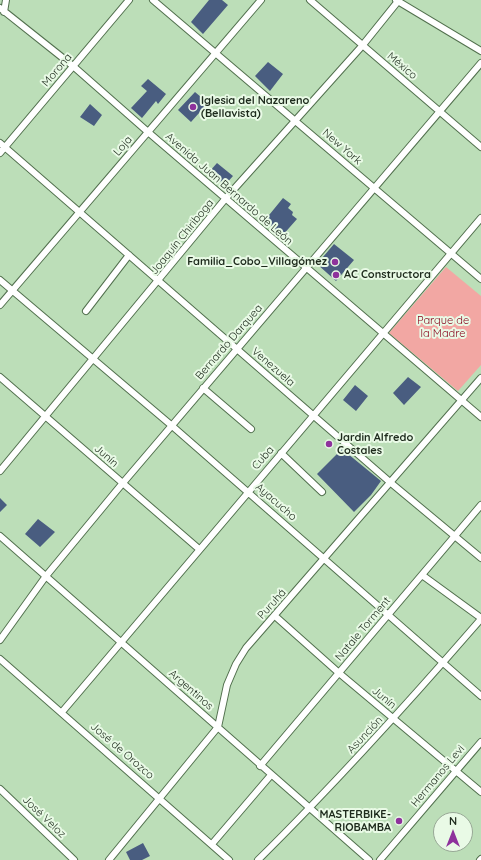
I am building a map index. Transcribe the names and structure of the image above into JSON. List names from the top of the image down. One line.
{"streets":{"street":["México","Morona","Loja","New York","Avenida Juan Bernardo de León","Joaquín Chiriboga","Bernardo Darquea","Venezuela","Junín","Cuba","Ayacucho","Puruhá","Natale Torment","Argentinos","Asunción","José de Orozco","Hermanos Levi","José Veloz"]},"crossings":[["México","Joaquín Chiriboga"],["México","Bernardo Darquea"],["Morona","Avenida Juan Bernardo de León"],["Morona","Venezuela"],["Loja","New York"],["Loja","Avenida Juan Bernardo de León"],["Loja","Venezuela"],["Loja","Ayacucho"],["New York","Joaquín Chiriboga"],["New York","Bernardo Darquea"],["New York","Cuba"],["Avenida Juan Bernardo de León","Joaquín Chiriboga"],["Avenida Juan Bernardo de León","Bernardo Darquea"],["Avenida Juan Bernardo de León","Cuba"],["Avenida Juan Bernardo de León","Puruhá"],["Joaquín Chiriboga","Venezuela"],["Joaquín Chiriboga","Junín"],["Joaquín Chiriboga","Ayacucho"],["Bernardo Darquea","Venezuela"],["Bernardo Darquea","Junín"],["Bernardo Darquea","Ayacucho"],["Bernardo Darquea","Argentinos"],["Venezuela","Cuba"],["Venezuela","Puruhá"],["Venezuela","Natale Torment"],["Junín","Cuba"],["Junín","Puruhá"],["Junín","Natale Torment"],["Junín","Asunción"],["Junín","Hermanos Levi"],["Cuba","Ayacucho"],["Cuba","Argentinos"],["Cuba","José de Orozco"],["Ayacucho","Puruhá"],["Ayacucho","Natale Torment"],["Ayacucho","Asunción"],["Puruhá","Argentinos"],["Puruhá","José de Orozco"],["Natale Torment","Argentinos"],["Argentinos","Asunción"]],"parks":["Parque de la Madre"],"places":["Iglesia del Nazareno (Bellavista)","Familia_Cobo_Villagómez","AC Constructora","Jardin Alfredo Costales","MASTERBIKE- RIOBAMBA"],"north":"top"}
